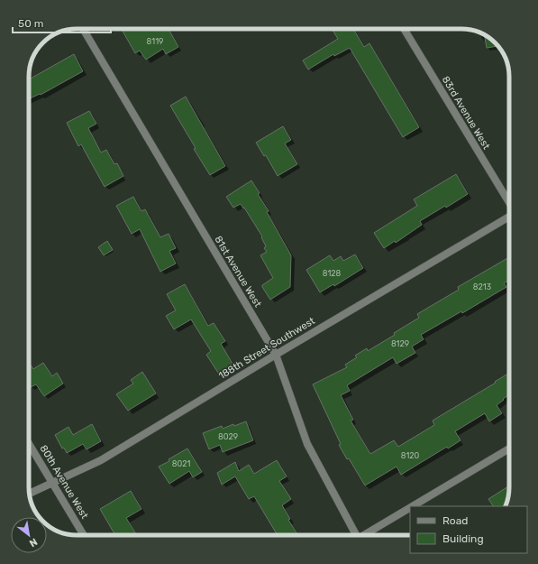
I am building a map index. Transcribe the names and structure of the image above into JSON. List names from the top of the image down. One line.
{"streets":{"street":["83rd Avenue West","81st Avenue West","188th Street Southwest","80th Avenue West"]},"crossings":[["81st Avenue West","188th Street Southwest"],["188th Street Southwest","80th Avenue West"]],"house_numbers":["8119","8128","8213","8129","8029","8120","8021"],"legend":["Road","Building"],"scale_bar":"50 m","north":"bottom right"}
